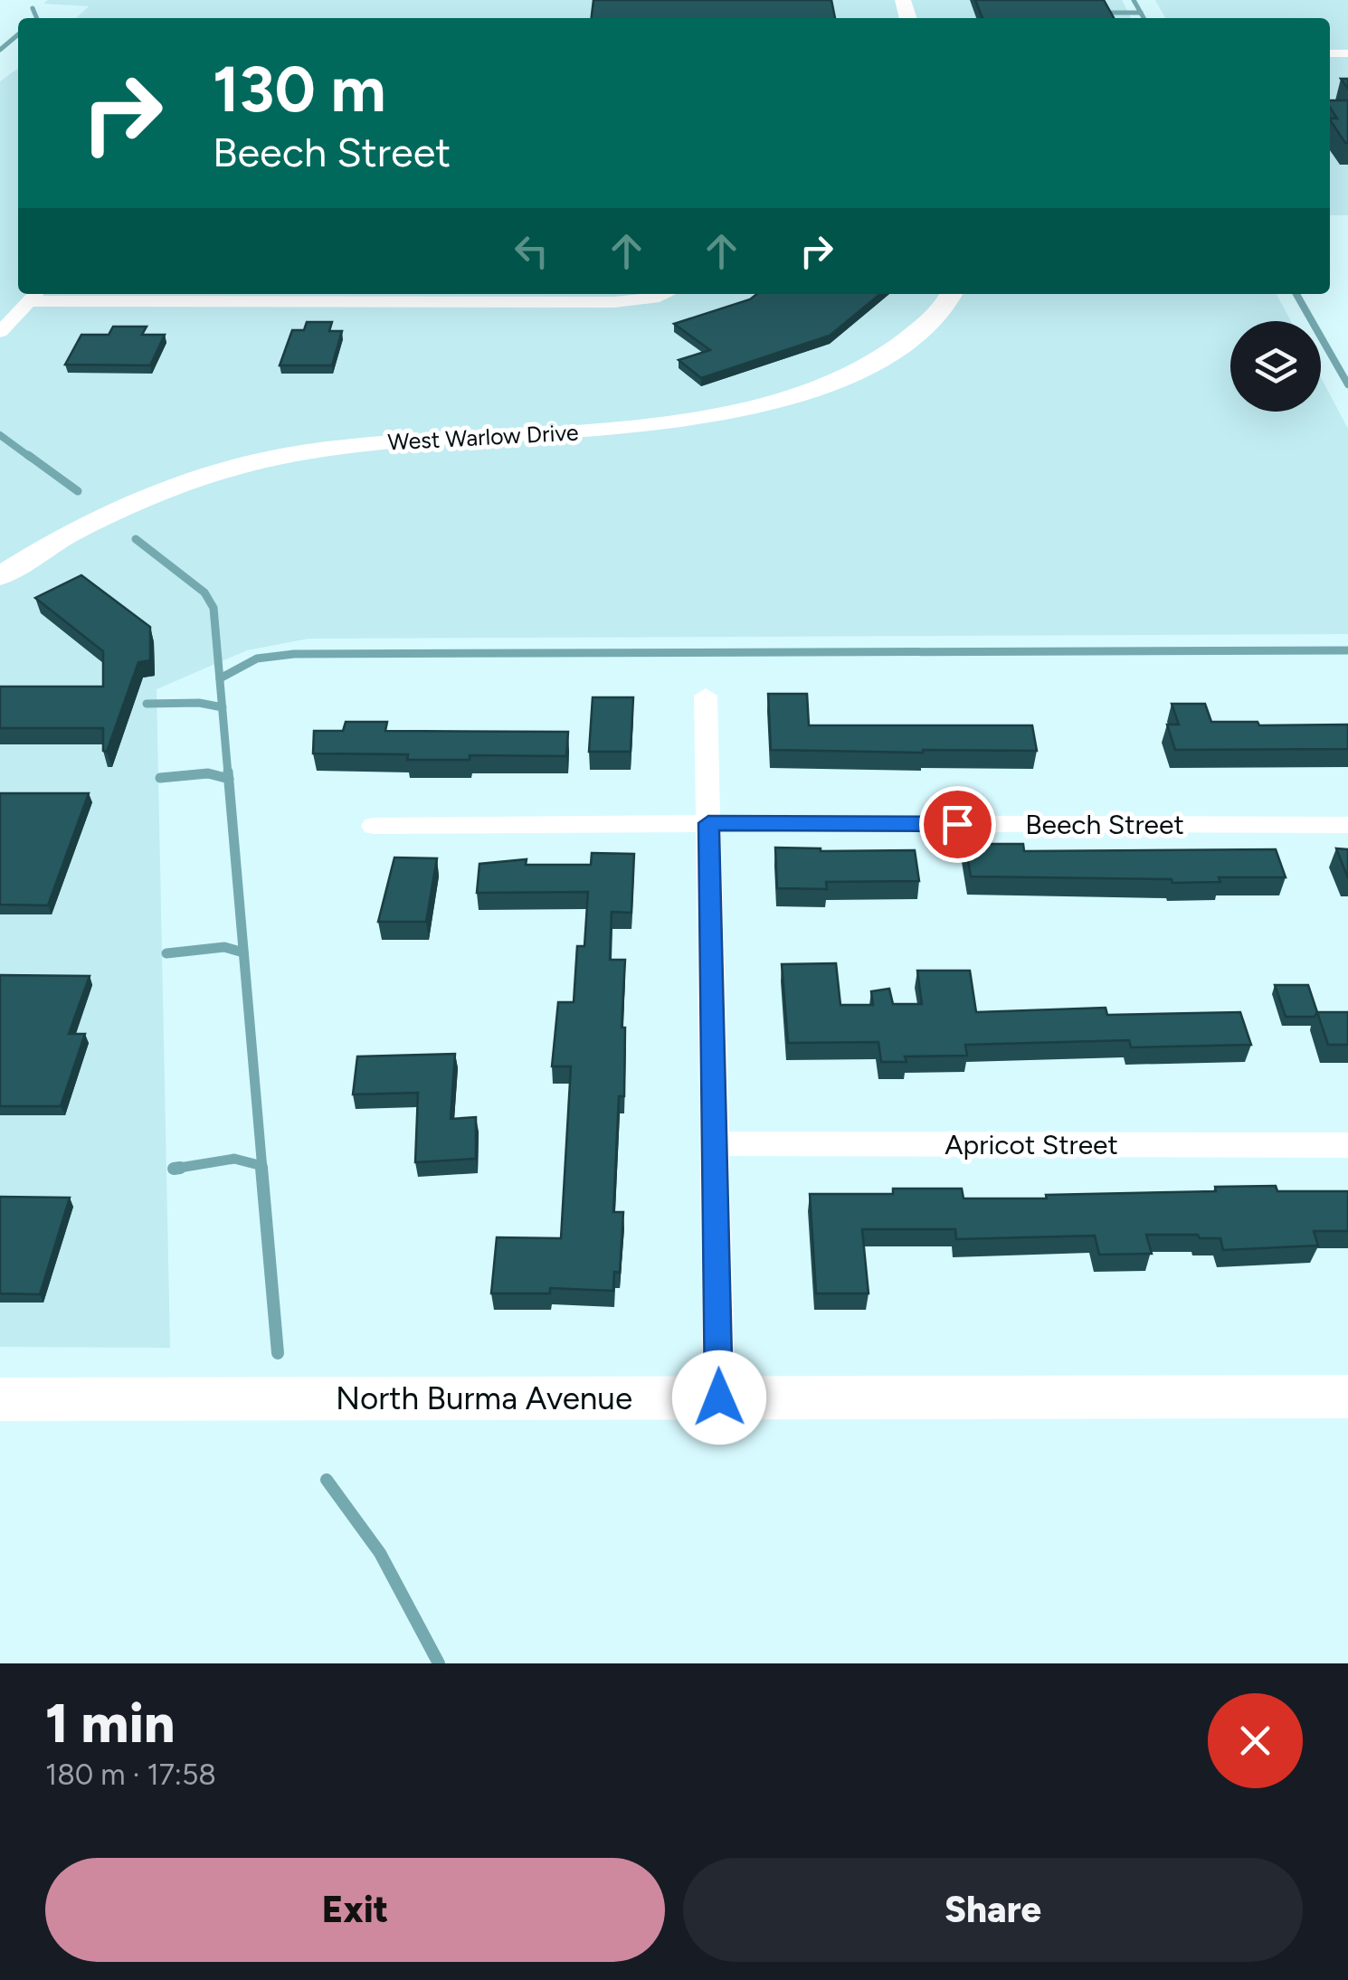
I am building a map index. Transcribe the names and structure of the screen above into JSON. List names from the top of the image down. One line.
{"streets":{"street":["West Warlow Drive","Beech Street","Apricot Street","North Burma Avenue"]},"page":{"turn":["130 m","Beech Street"],"heading":["1 min","180 m · 17:58"],"buttons":["Exit","Share"]}}
